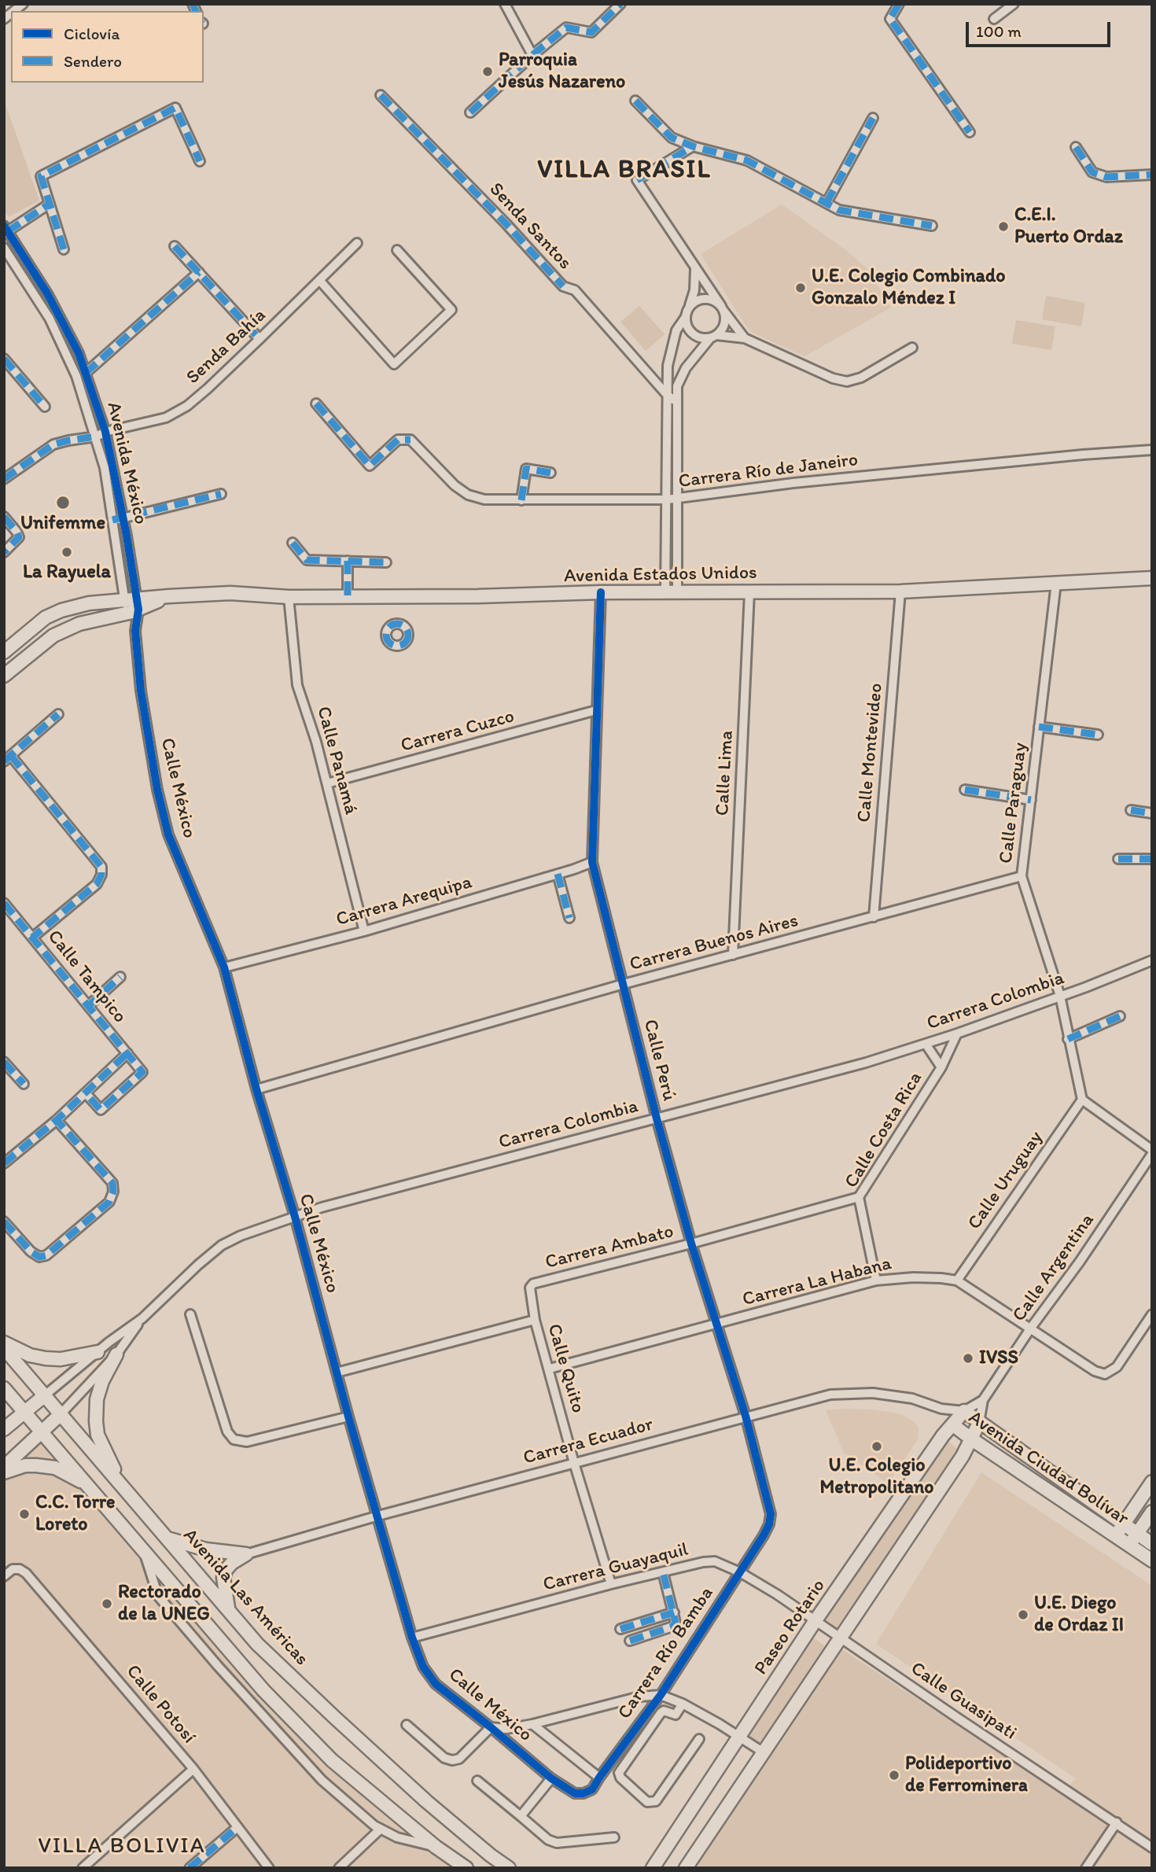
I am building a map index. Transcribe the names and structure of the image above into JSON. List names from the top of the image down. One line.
{"streets":{"street":["Senda Santos","Senda Bahía","Avenida México","Carrera Río de Janeiro","Avenida Estados Unidos","Carrera Cuzco","Calle Montevideo","Calle Panamá","Calle Lima","Calle México","Calle Paraguay","Carrera Arequipa","Carrera Buenos Aires","Calle Tampico","Carrera Colombia","Calle Perú","Calle Costa Rica","Calle Uruguay","Carrera Ambato","Calle Argentina","Carrera La Habana","Calle Quito","Carrera Ecuador","Avenida Ciudad Bolívar","Carrera Guayaquil","Avenida Las Américas","Paseo Rotario","Carrera Río Bamba","Calle Guasipati","Calle Potosí"]},"crossings":[["Senda Bahía","Avenida México"],["Avenida México","Avenida Estados Unidos"],["Avenida México","Calle México"],["Avenida Estados Unidos","Calle Montevideo"],["Avenida Estados Unidos","Calle Panamá"],["Avenida Estados Unidos","Calle Lima"],["Avenida Estados Unidos","Calle Paraguay"],["Avenida Estados Unidos","Calle Perú"],["Carrera Cuzco","Calle Panamá"],["Carrera Cuzco","Calle Perú"],["Calle Montevideo","Carrera Buenos Aires"],["Calle Panamá","Carrera Arequipa"],["Calle Lima","Carrera Buenos Aires"],["Calle México","Carrera Arequipa"],["Calle México","Carrera Buenos Aires"],["Calle México","Carrera Colombia"],["Calle México","Carrera Ecuador"],["Calle México","Carrera Guayaquil"],["Calle México","Carrera Río Bamba"],["Calle Paraguay","Carrera Buenos Aires"],["Calle Paraguay","Carrera Colombia"],["Calle Paraguay","Calle Uruguay"],["Carrera Arequipa","Calle Perú"],["Carrera Buenos Aires","Calle Perú"],["Carrera Colombia","Calle Perú"],["Carrera Colombia","Calle Costa Rica"],["Carrera Colombia","Avenida Las Américas"],["Calle Perú","Carrera Ambato"],["Calle Perú","Carrera La Habana"],["Calle Perú","Carrera Ecuador"],["Calle Perú","Carrera Río Bamba"],["Calle Costa Rica","Carrera Ambato"],["Calle Costa Rica","Carrera La Habana"],["Calle Uruguay","Carrera La Habana"],["Carrera Ambato","Calle Quito"],["Calle Argentina","Carrera La Habana"],["Calle Argentina","Carrera Ecuador"],["Calle Argentina","Avenida Ciudad Bolívar"],["Calle Argentina","Paseo Rotario"],["Carrera La Habana","Calle Quito"],["Calle Quito","Carrera Ecuador"],["Calle Quito","Carrera Guayaquil"],["Carrera Ecuador","Avenida Ciudad Bolívar"],["Carrera Ecuador","Paseo Rotario"],["Avenida Ciudad Bolívar","Paseo Rotario"],["Carrera Guayaquil","Paseo Rotario"],["Carrera Guayaquil","Carrera Río Bamba"],["Carrera Guayaquil","Calle Guasipati"],["Paseo Rotario","Calle Guasipati"]],"districts":["VILLA BRASIL","VILLA BOLIVIA"],"places":["Parroquia Jesús Nazareno","C.E.I. Puerto Ordaz","U.E. Colegio Combinado Gonzalo Méndez I","Unifemme","La Rayuela","IVSS","U.E. Colegio Metropolitano","C.C. Torre Loreto","Rectorado de la UNEG","U.E. Diego de Ordaz II","Polideportivo de Ferrominera"],"legend":["Ciclovía","Sendero"],"scale_bar":"100 m"}
